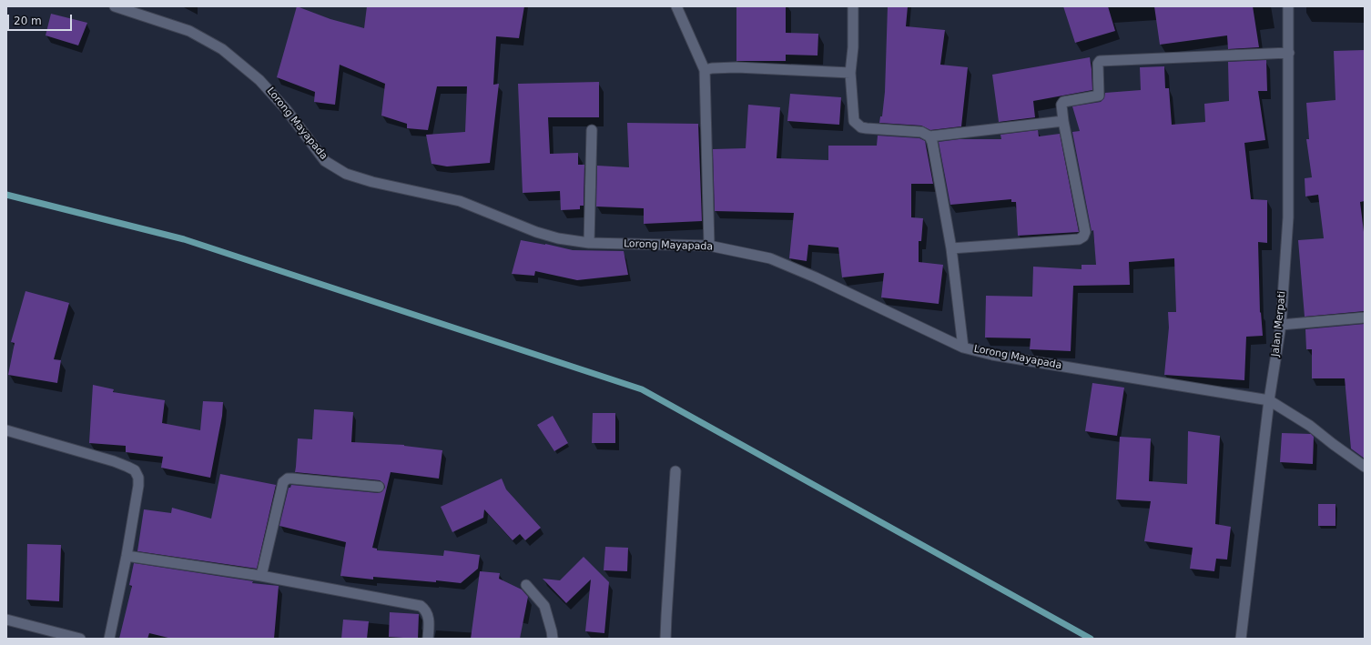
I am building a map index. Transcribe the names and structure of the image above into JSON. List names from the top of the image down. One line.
{"streets":{"street":["Lorong Mayapada","Jalan Merpati"]},"crossings":[["Lorong Mayapada","Jalan Merpati"]],"scale_bar":"20 m"}
